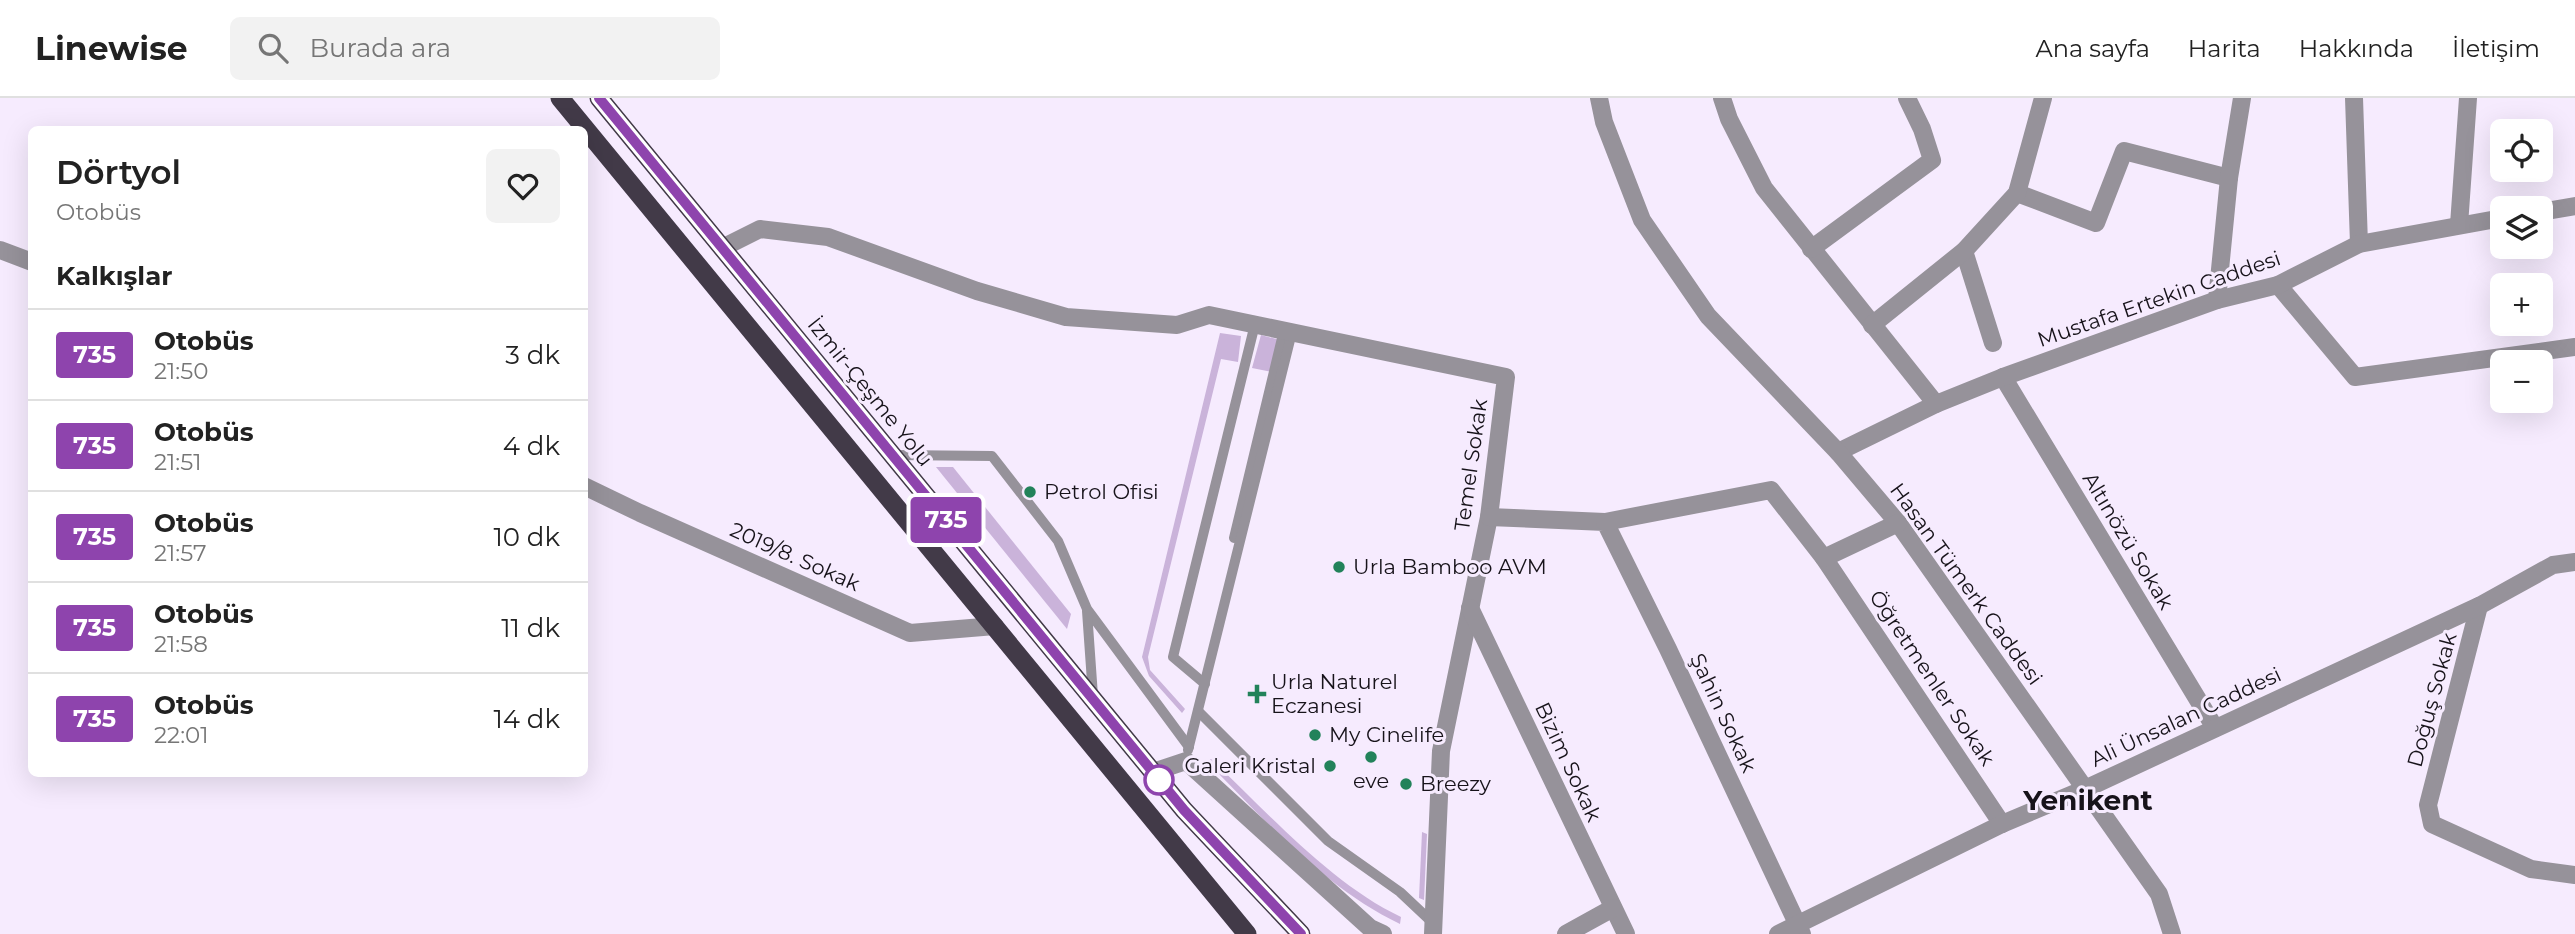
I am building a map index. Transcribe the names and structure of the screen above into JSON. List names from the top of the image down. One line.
{"streets":{"highway":["İzmir-Çeşme Yolu"],"street":["Mustafa Ertekin Caddesi","Temel Sokak","Altınözü Sokak","2019/8. Sokak","Hasan Tümerk Caddesi","Öğretmenler Sokak","Doğuş Sokak","Şahin Sokak","Ali Ünsalan Caddesi","Bizim Sokak"]},"crossings":[["Mustafa Ertekin Caddesi","Altınözü Sokak"],["Mustafa Ertekin Caddesi","Hasan Tümerk Caddesi"],["Temel Sokak","Bizim Sokak"],["Altınözü Sokak","Ali Ünsalan Caddesi"],["Hasan Tümerk Caddesi","Ali Ünsalan Caddesi"],["Öğretmenler Sokak","Ali Ünsalan Caddesi"],["Doğuş Sokak","Ali Ünsalan Caddesi"],["Şahin Sokak","Ali Ünsalan Caddesi"]],"districts":["Yenikent"],"places":{"other":["Petrol Ofisi","Urla Bamboo AVM","My Cinelife","eve","Galeri Kristal","Breezy"],"health":["Urla Naturel Eczanesi"]},"lines":["bus line 735"],"page":{"header":"Linewise","search":"Burada ara","nav":["Ana sayfa","Harita","Hakkında","İletişim"],"on_map":"735","map_buttons":["+","−"],"heading":[["Dörtyol","Otobüs"],"Kalkışlar"],"list":[{"mark":"735","name":"Otobüs","note":"21:50","value":"3 dk"},{"mark":"735","name":"Otobüs","note":"21:51","value":"4 dk"},{"mark":"735","name":"Otobüs","note":"21:57","value":"10 dk"},{"mark":"735","name":"Otobüs","note":"21:58","value":"11 dk"},{"mark":"735","name":"Otobüs","note":"22:01","value":"14 dk"}]}}
